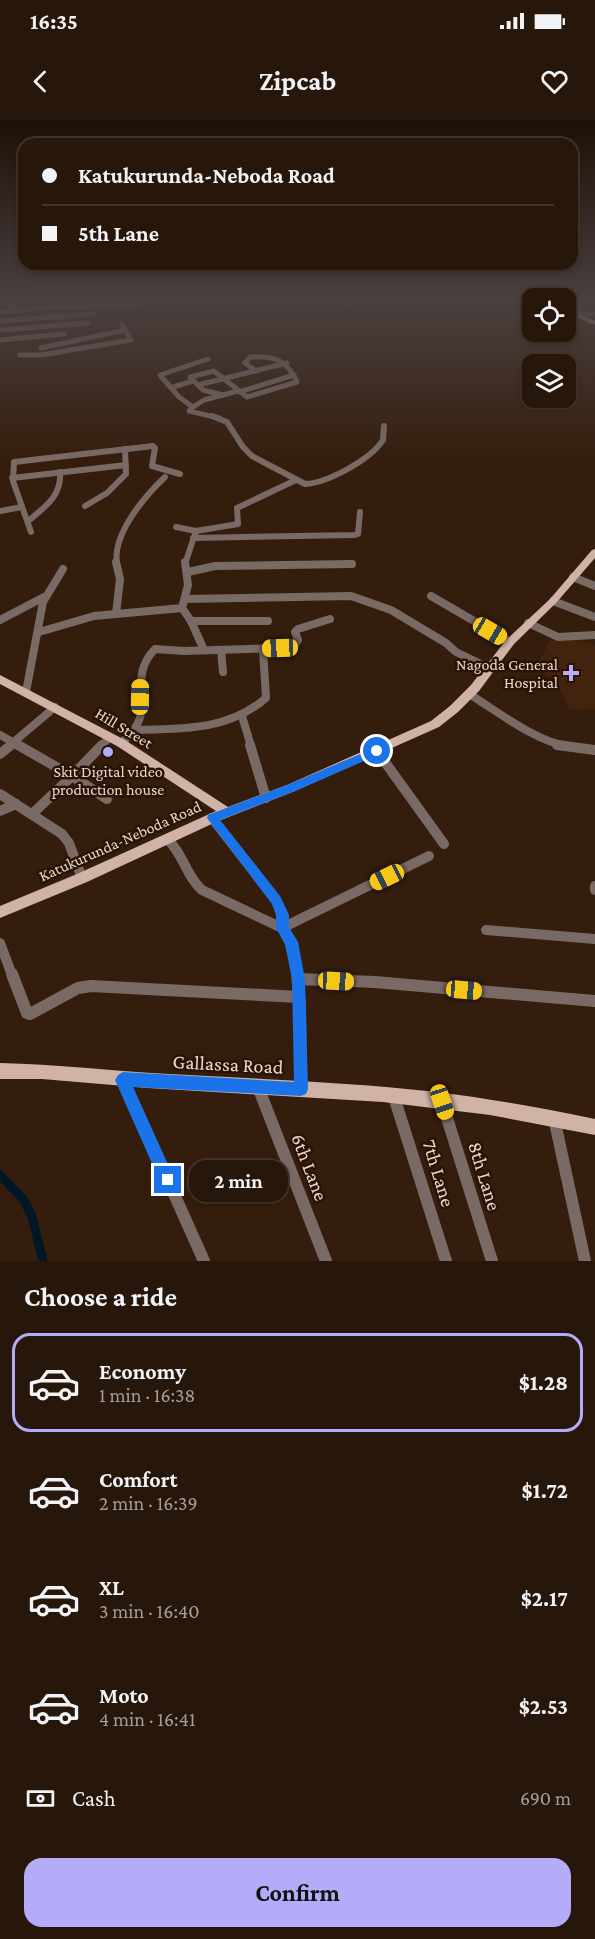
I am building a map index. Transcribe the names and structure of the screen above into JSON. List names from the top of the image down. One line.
{"streets":{"main road":["Hill Street","Katukurunda-Neboda Road","Gallassa Road"],"street":["6th Lane","7th Lane","8th Lane"]},"crossings":[["Hill Street","Katukurunda-Neboda Road"],["Gallassa Road","6th Lane"],["Gallassa Road","7th Lane"],["Gallassa Road","8th Lane"]],"places":{"health":["Nagoda General Hospital"],"other":["Skit Digital video production house"]},"page":{"status":"16:35","header":"Zipcab","banner":["Katukurunda-Neboda Road","5th Lane"],"bubble":"2 min","heading":"Choose a ride","list":[{"name":"Economy","note":"1 min · 16:38","value":"$1.28"},{"name":"Comfort","note":"2 min · 16:39","value":"$1.72"},{"name":"XL","note":"3 min · 16:40","value":"$2.17"},{"name":"Moto","note":"4 min · 16:41","value":"$2.53"}],"pay":["Cash","690 m"],"buttons":"Confirm"}}
